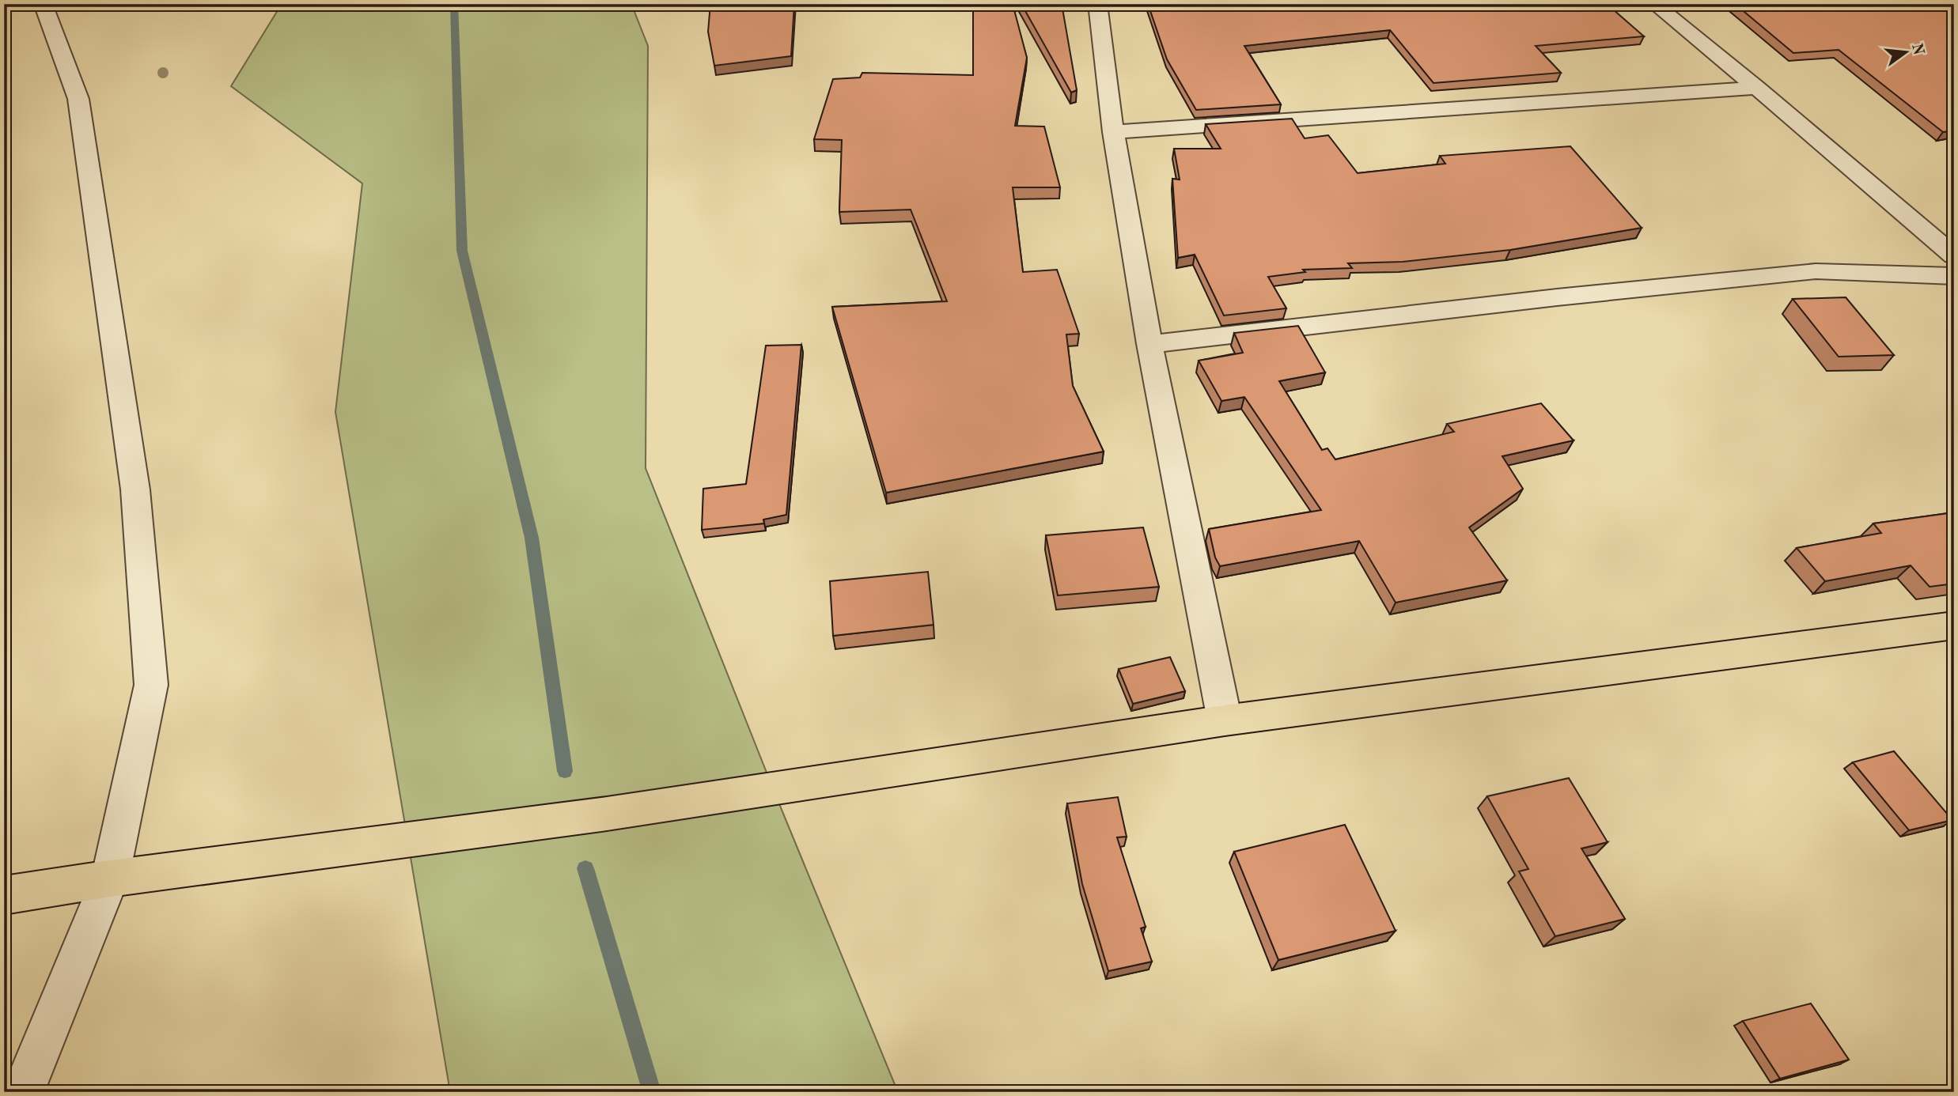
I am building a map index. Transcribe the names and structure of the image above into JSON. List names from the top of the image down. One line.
{"north":"right"}
